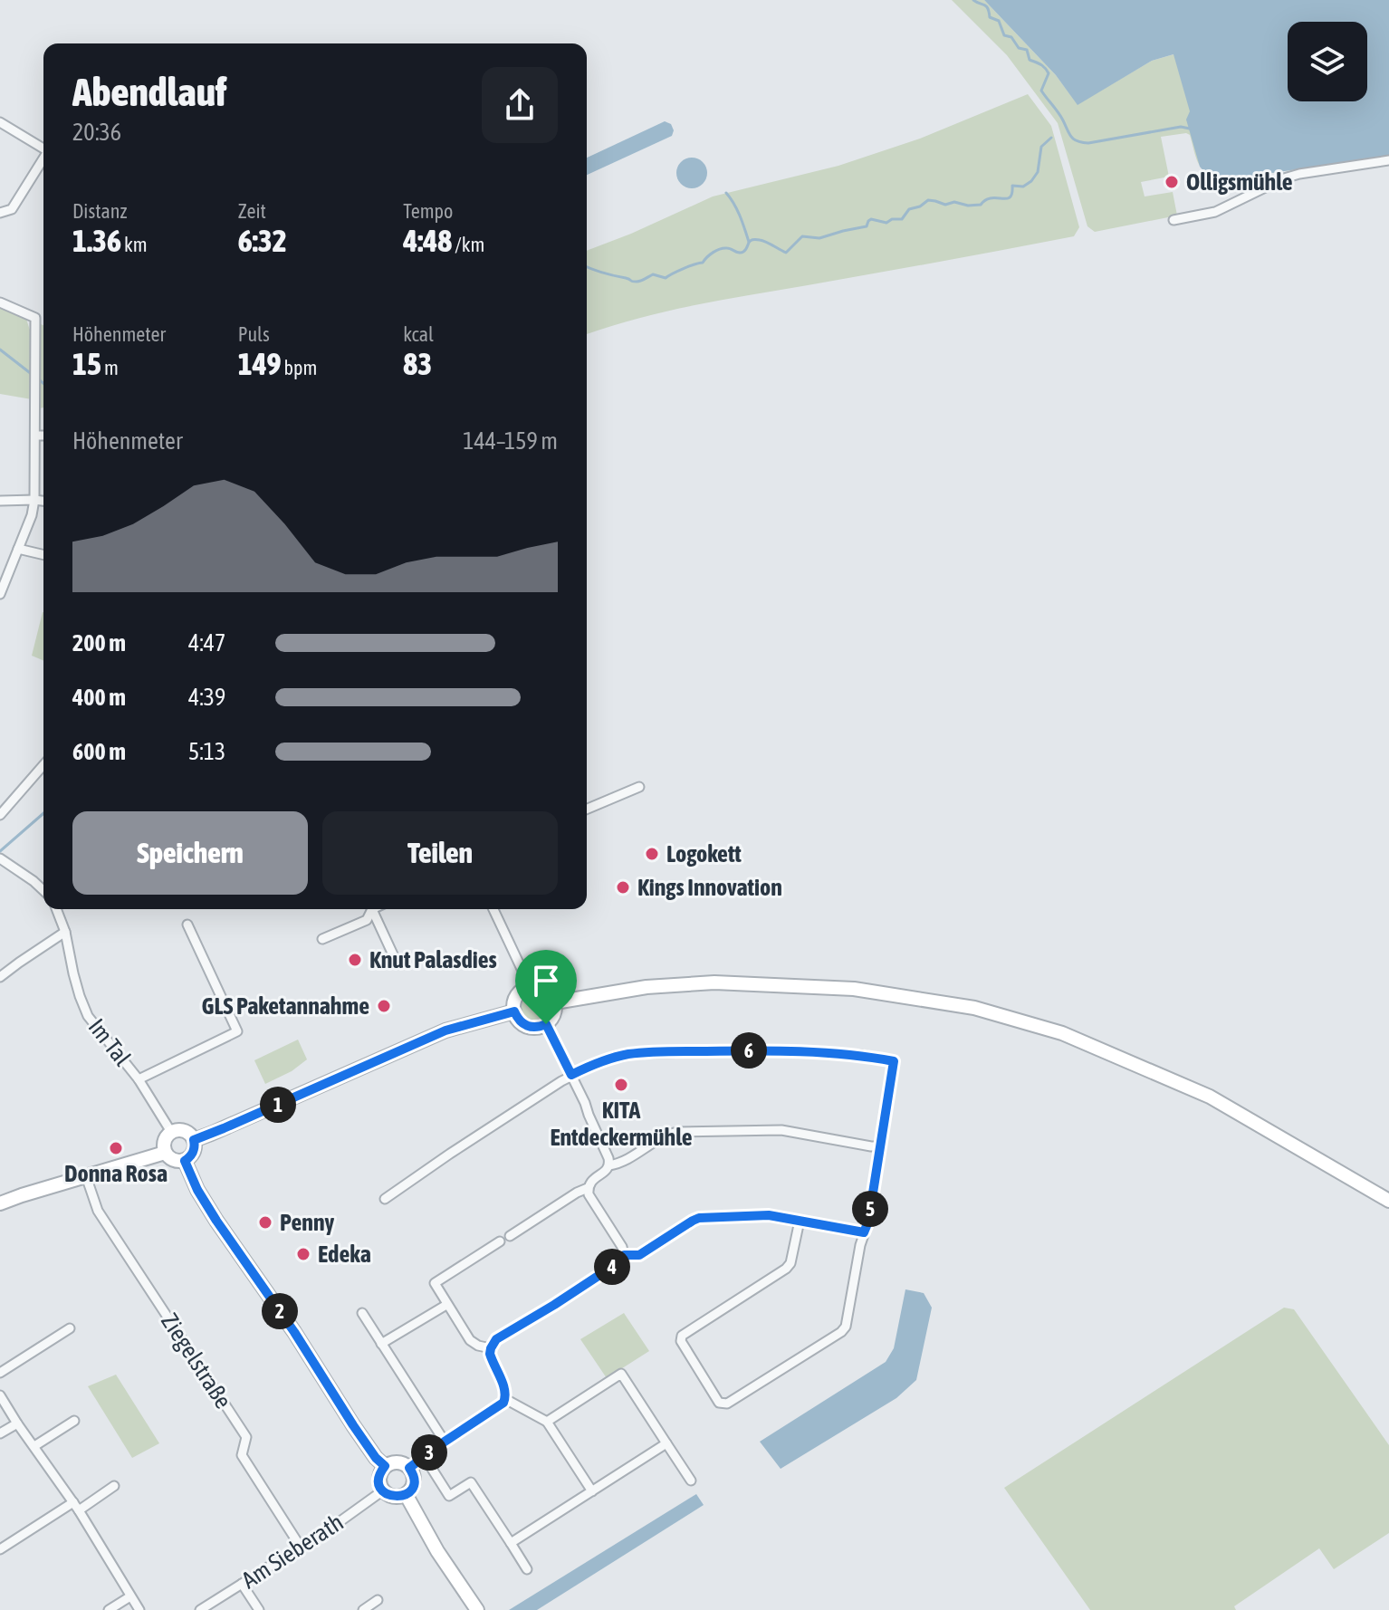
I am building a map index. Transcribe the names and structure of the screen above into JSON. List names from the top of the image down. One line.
{"streets":{"street":["Im Tal","Ziegelstraße","Am Sieberath"]},"crossings":[["Ziegelstraße","Am Sieberath"]],"places":["Olligsmühle","Logokett","Kings Innovation","Knut Palasdies","GLS Paketannahme","KITA Entdeckermühle","Donna Rosa","Penny","Edeka"],"page":{"heading":["Abendlauf","20:36"],"stats":[["Distanz","1.36 km"],["Zeit","6:32"],["Tempo","4:48 /km"],["Höhenmeter","15 m"],["Puls","149 bpm"],["kcal","83"]],"chart":["Höhenmeter","144–159 m"],"list":[{"name":"200 m","note":"4:47"},{"name":"400 m","note":"4:39"},{"name":"600 m","note":"5:13"}],"buttons":["Speichern","Teilen"],"pins":["6","1","5","4","2","3"]}}
